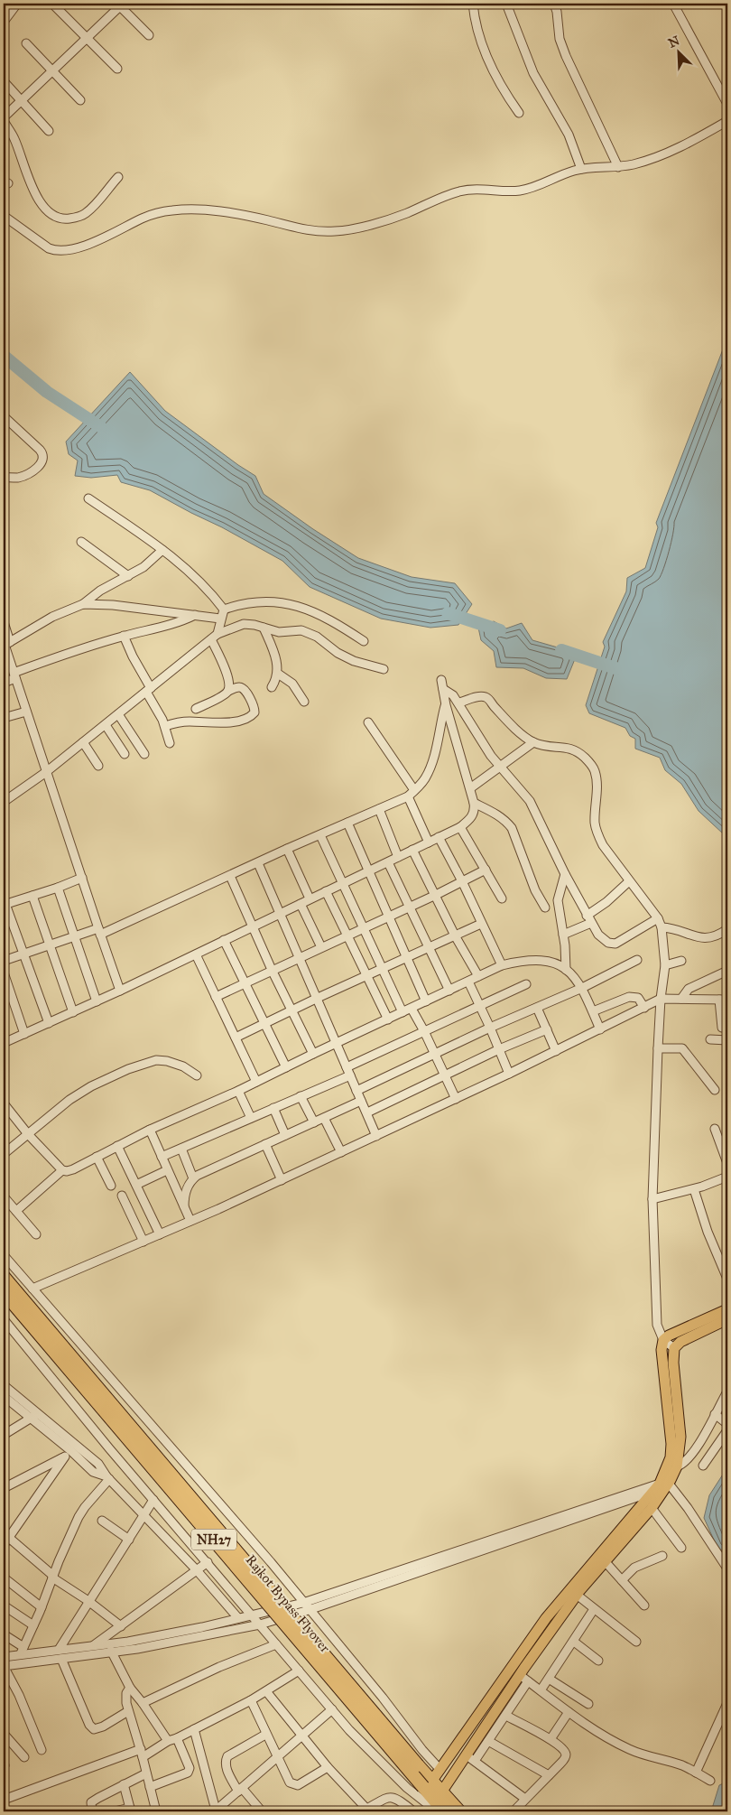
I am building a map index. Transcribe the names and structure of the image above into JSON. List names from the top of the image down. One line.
{"streets":{"highway":["NH27","Rajkot Bypass Flyover"]},"crossings":[["NH27","Rajkot Bypass Flyover"]],"north":"top left"}
